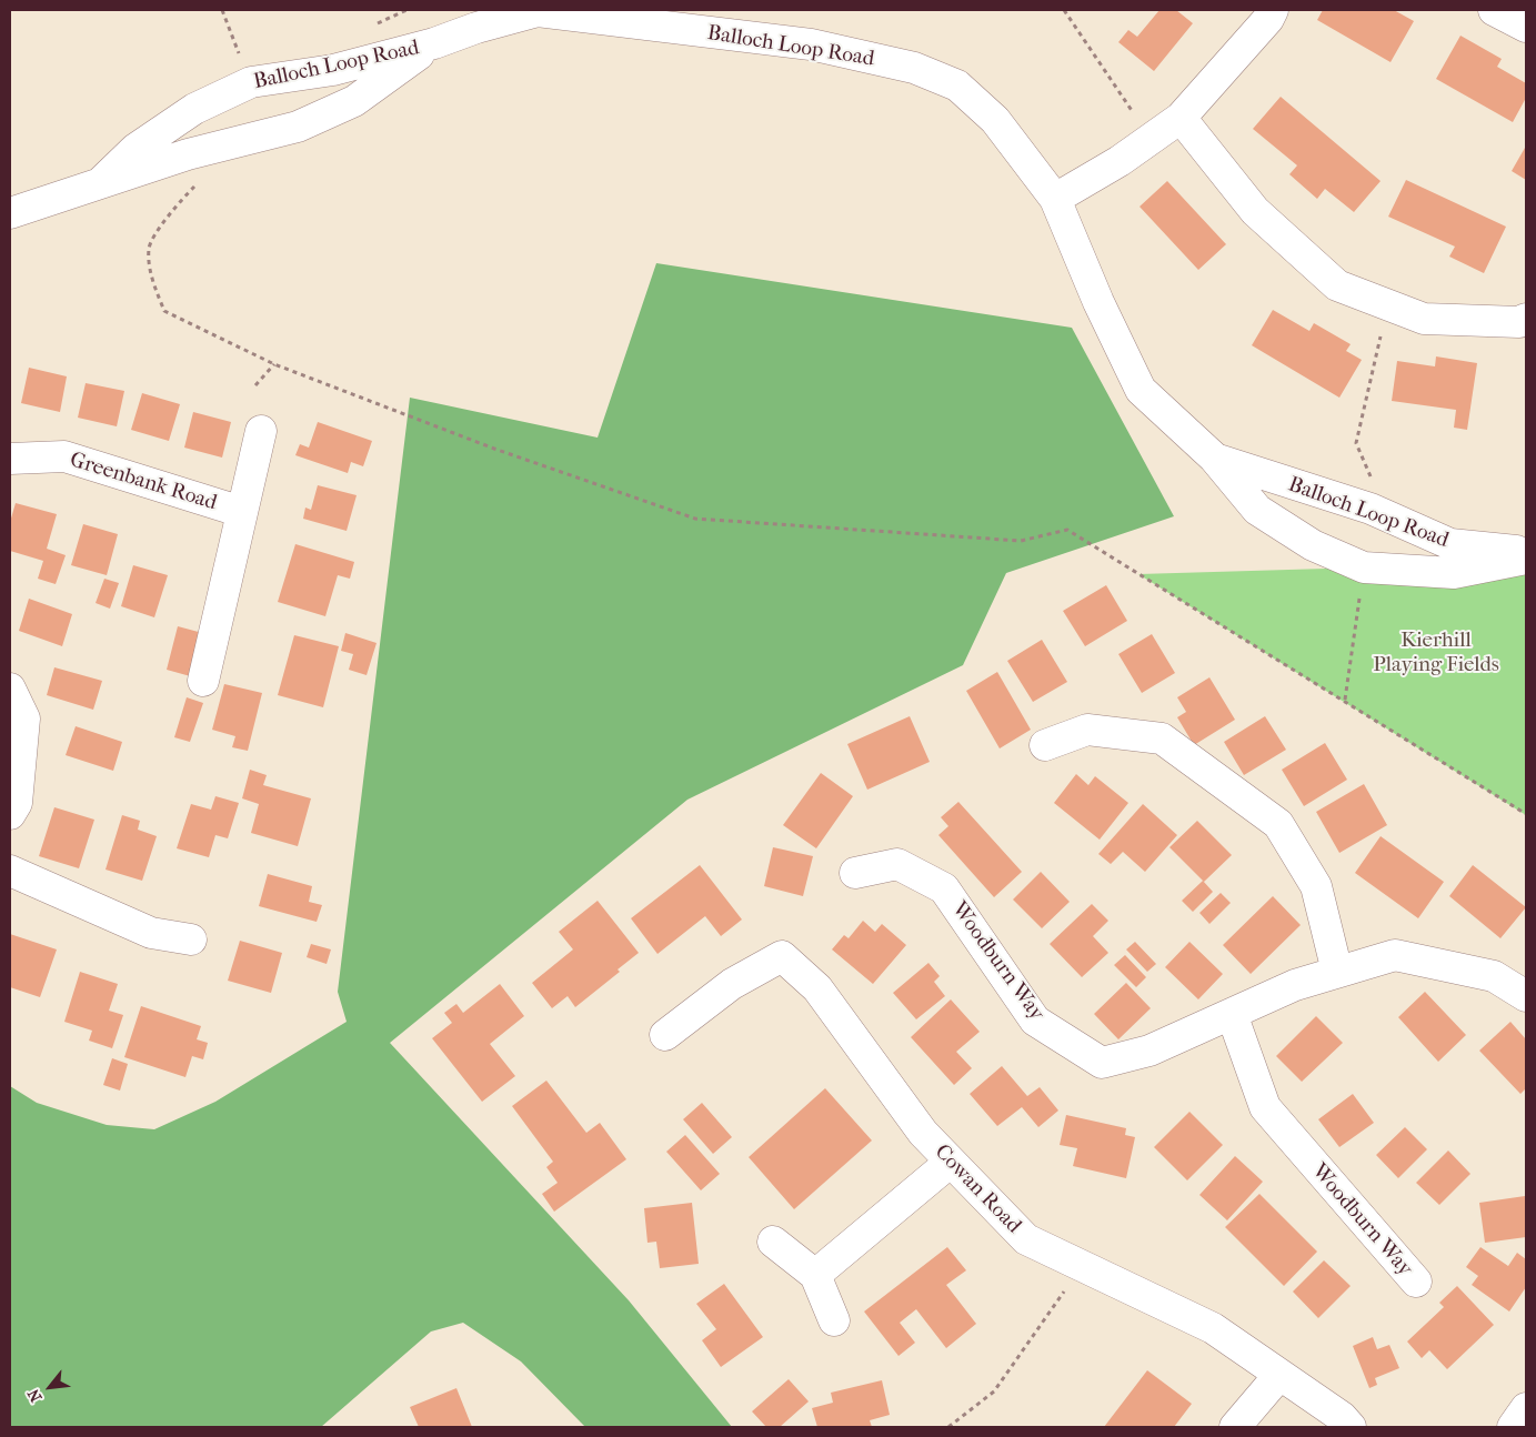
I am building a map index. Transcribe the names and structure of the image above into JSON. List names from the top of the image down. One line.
{"streets":{"street":["Balloch Loop Road","Greenbank Road","Woodburn Way","Cowan Road"]},"parks":["Kierhill Playing Fields"],"north":"bottom left"}
